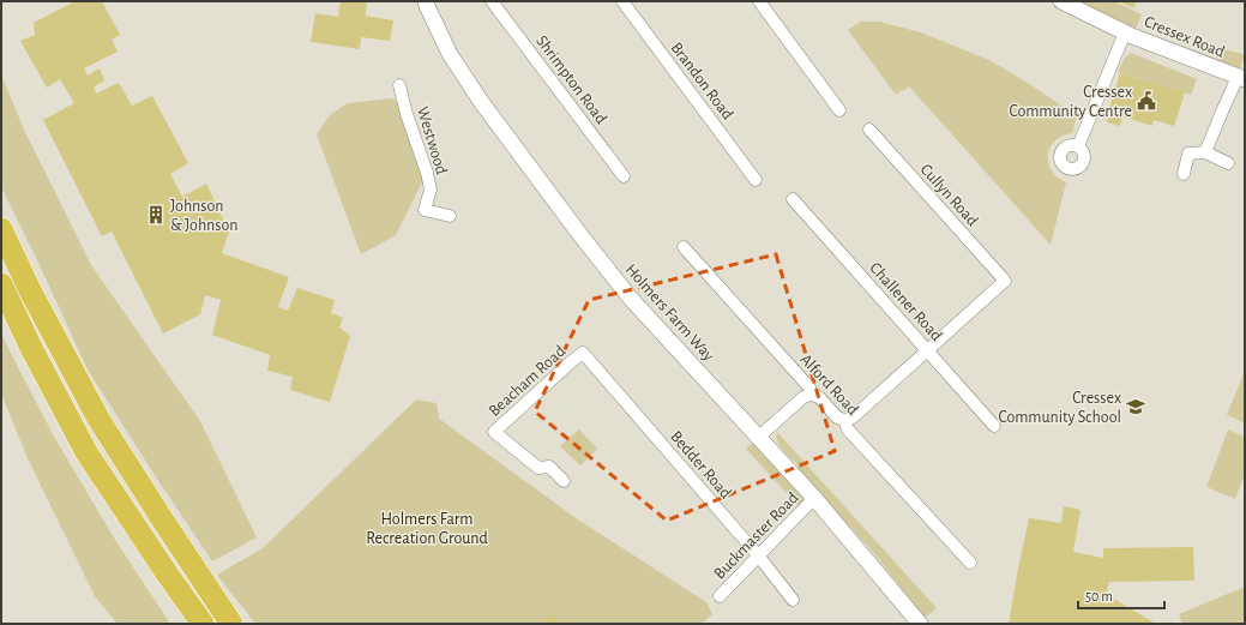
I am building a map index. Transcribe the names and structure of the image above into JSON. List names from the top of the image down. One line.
{"streets":{"street":["Cressex Road","Shrimpton Road","Brandon Road","Westwood","Cullyn Road","Challener Road","Holmers Farm Way","Beacham Road","Alford Road","Bedder Road","Buckmaster Road"]},"crossings":[["Cullyn Road","Challener Road"],["Holmers Farm Way","Buckmaster Road"],["Beacham Road","Bedder Road"],["Bedder Road","Buckmaster Road"]],"parks":["Holmers Farm Recreation Ground"],"places":{"public building":["Cressex Community Centre"],"building":["Johnson & Johnson"],"school or university":["Cressex Community School"]},"scale_bar":"50 m"}
